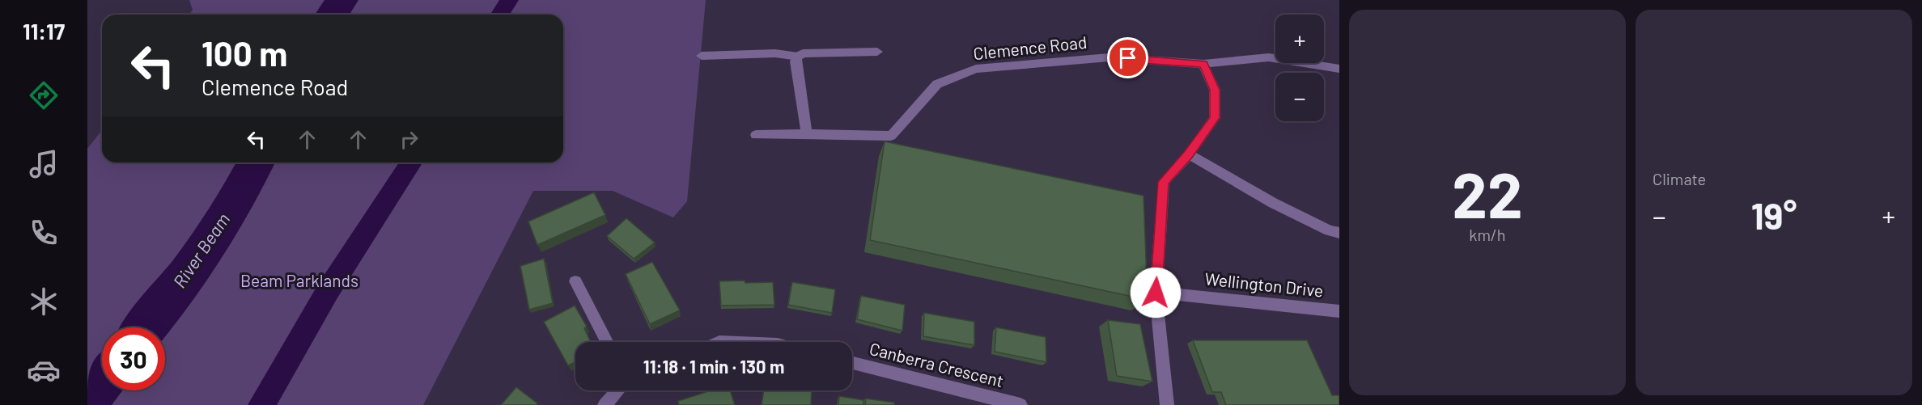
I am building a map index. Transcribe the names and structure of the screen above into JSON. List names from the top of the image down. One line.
{"streets":{"street":["Clemence Road","Wellington Drive","Canberra Crescent"]},"water":["River Beam"],"parks":["Beam Parklands"],"page":{"tabs":"11:17","tile":[["22","km/h"],"Climate"],"map_buttons":["+","−"],"turn":["100 m","Clemence Road"],"heat":["−","19°","+"],"limit":"30","trip":"11:18 · 1 min · 130 m"}}
